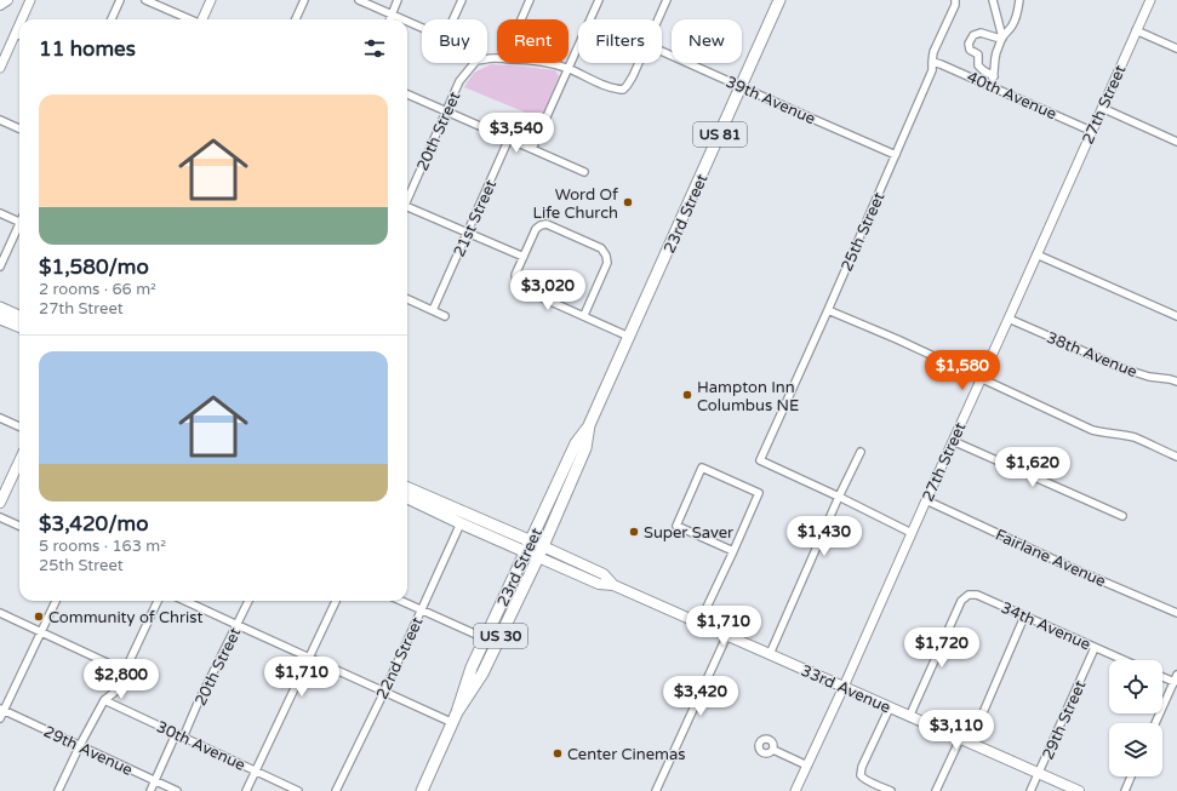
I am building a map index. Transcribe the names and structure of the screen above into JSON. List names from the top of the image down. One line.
{"streets":{"highway":["US 81","23rd Street","US 30","33rd Avenue"],"street":["40th Avenue","39th Avenue","27th Street","20th Street","21st Street","25th Street","38th Avenue","Fairlane Avenue","34th Avenue","22nd Street","29th Street","30th Avenue","29th Avenue"]},"crossings":[["40th Avenue","27th Street"],["40th Avenue","25th Street"],["39th Avenue","23rd Street"],["39th Avenue","25th Street"],["27th Street","38th Avenue"],["27th Street","Fairlane Avenue"],["27th Street","33rd Avenue"],["20th Street","30th Avenue"],["23rd Street","33rd Avenue"],["34th Avenue","33rd Avenue"],["34th Avenue","29th Street"],["22nd Street","33rd Avenue"],["33rd Avenue","29th Street"]],"places":["Word Of Life Church","Hampton Inn Columbus NE","Super Saver","Community of Christ","Center Cinemas"],"page":{"chip":["Buy","Rent","Filters","New"],"heading":"11 homes","list":[{"name":"$1,580/mo","note":"2 rooms · 66 m² · 27th Street"},{"name":"$3,420/mo","note":"5 rooms · 163 m² · 25th Street"}],"price":["$3,540","$3,020","$1,580","$1,620","$1,430","$1,710","$1,720","$1,710","$2,800","$3,420","$3,110"]}}
